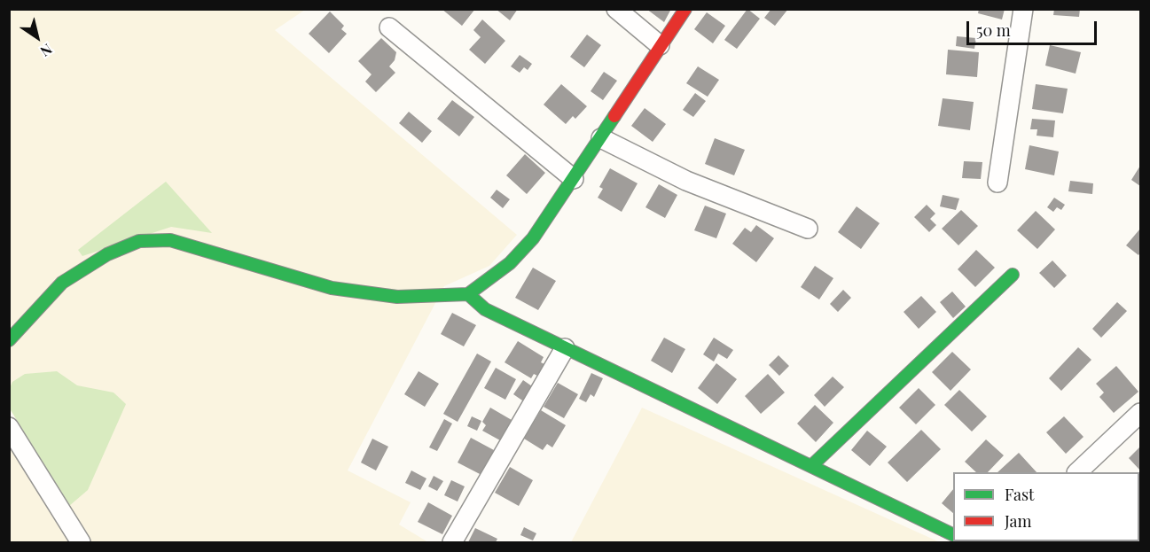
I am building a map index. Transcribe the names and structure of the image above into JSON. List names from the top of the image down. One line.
{"legend":["Fast","Jam"],"scale_bar":"50 m","north":"bottom right"}
